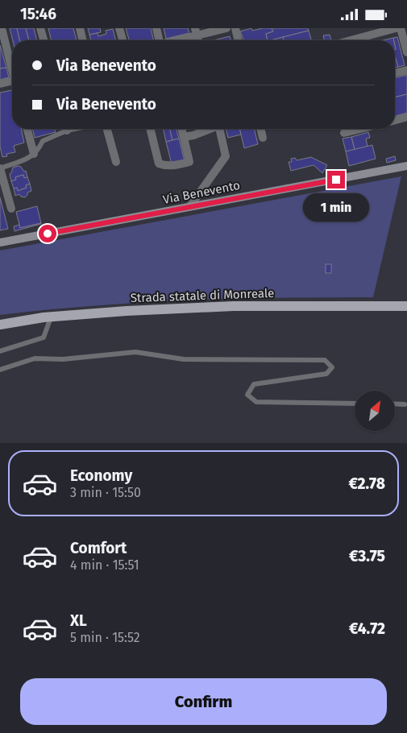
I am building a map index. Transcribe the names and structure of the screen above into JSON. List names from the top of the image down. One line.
{"streets":{"main road":["Via Benevento","Strada statale di Monreale"]},"north":"top right","page":{"status":"15:46","banner":["Via Benevento","Via Benevento"],"bubble":"1 min","list":[{"name":"Economy","note":"3 min · 15:50","value":"€2.78"},{"name":"Comfort","note":"4 min · 15:51","value":"€3.75"},{"name":"XL","note":"5 min · 15:52","value":"€4.72"}],"buttons":"Confirm"}}
